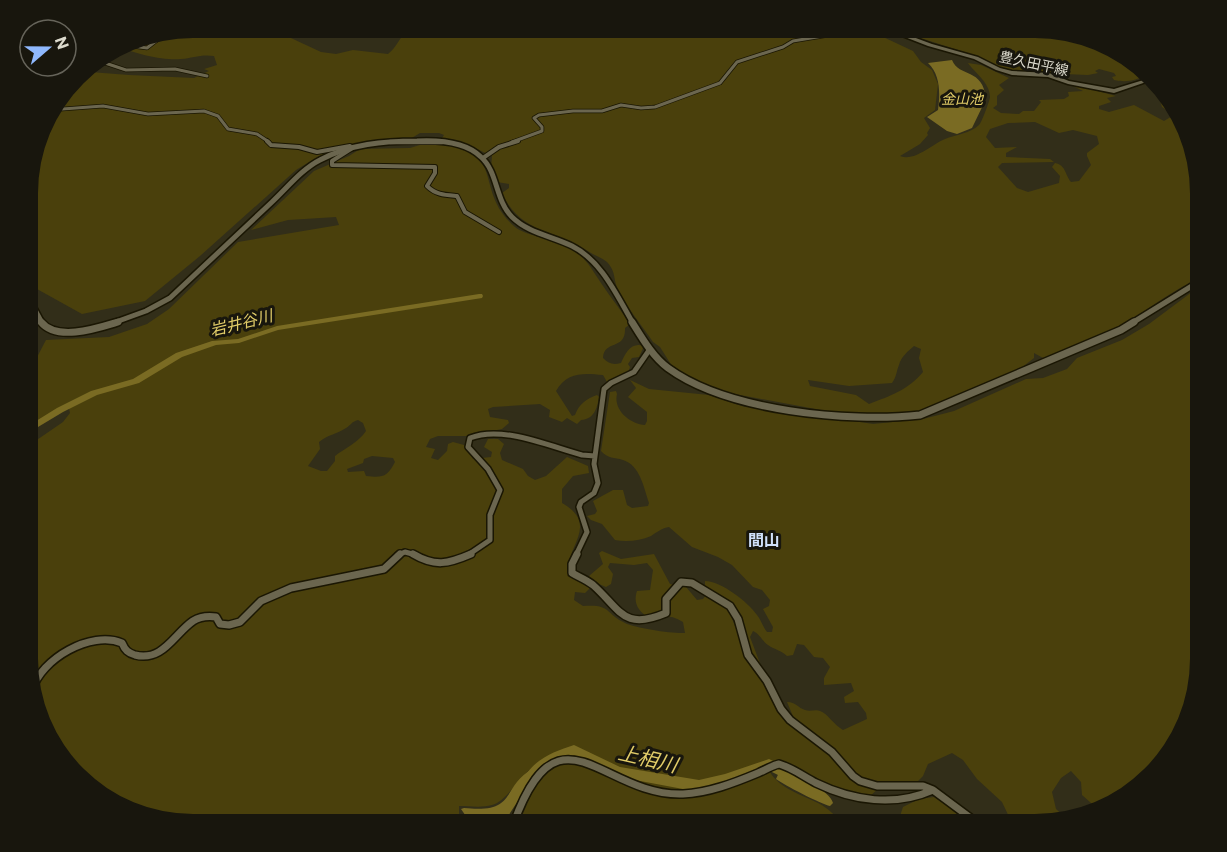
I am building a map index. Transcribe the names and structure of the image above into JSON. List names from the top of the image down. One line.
{"streets":{"main road":["豊久田平線"]},"districts":["間山"],"water":["金山池","岩井谷川","上相川"],"north":"right"}
